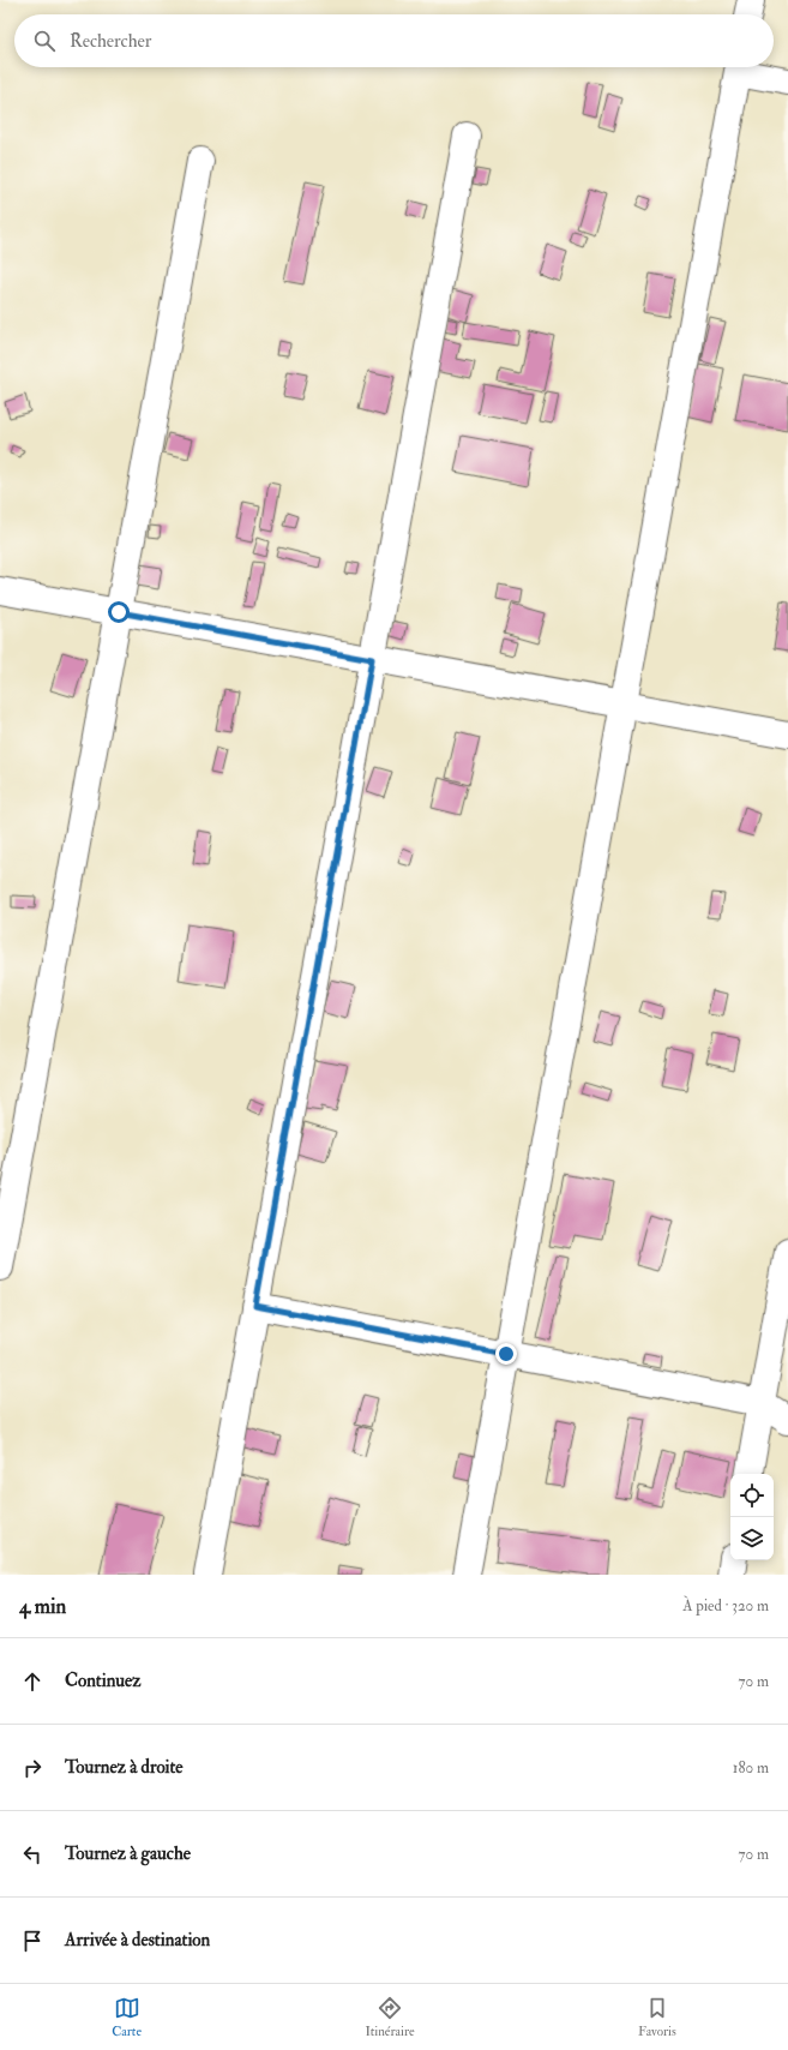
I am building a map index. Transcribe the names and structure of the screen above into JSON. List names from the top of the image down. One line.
{"page":{"search":"Rechercher","heading":["4 min","À pied · 320 m"],"list":[["Continuez","70 m"],["Tournez à droite","180 m"],["Tournez à gauche","70 m"],"Arrivée à destination"],"nav":["Carte","Itinéraire","Favoris"]}}
